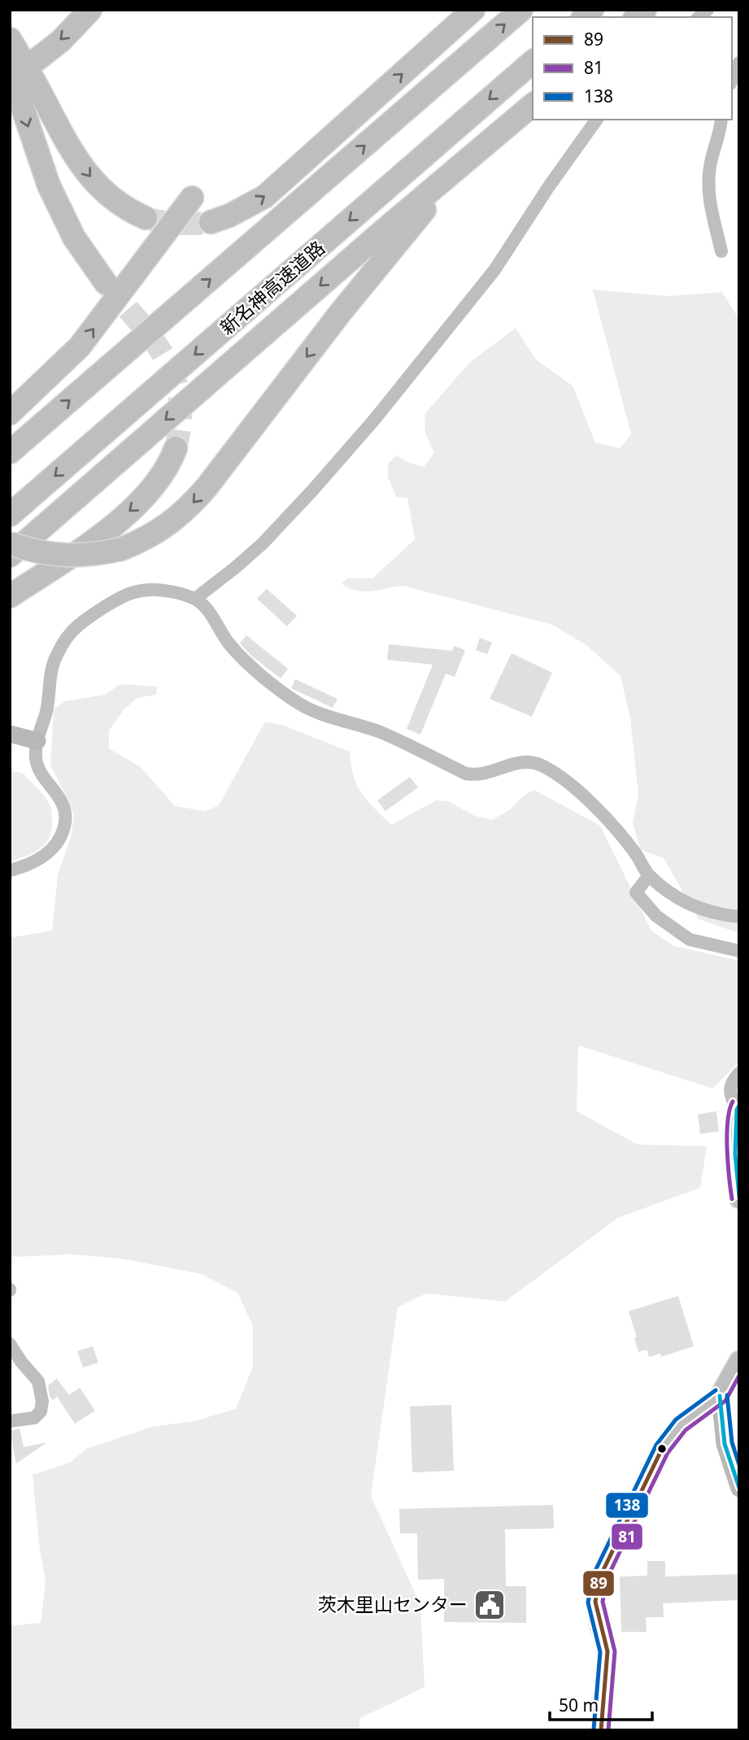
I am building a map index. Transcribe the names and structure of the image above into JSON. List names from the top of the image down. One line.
{"streets":{"highway":["新名神高速道路"]},"places":{"public building":["茨木里山センター"]},"lines":["transit line 81","transit line 138","transit line 89"],"legend":["89","81","138"],"scale_bar":"50 m"}
